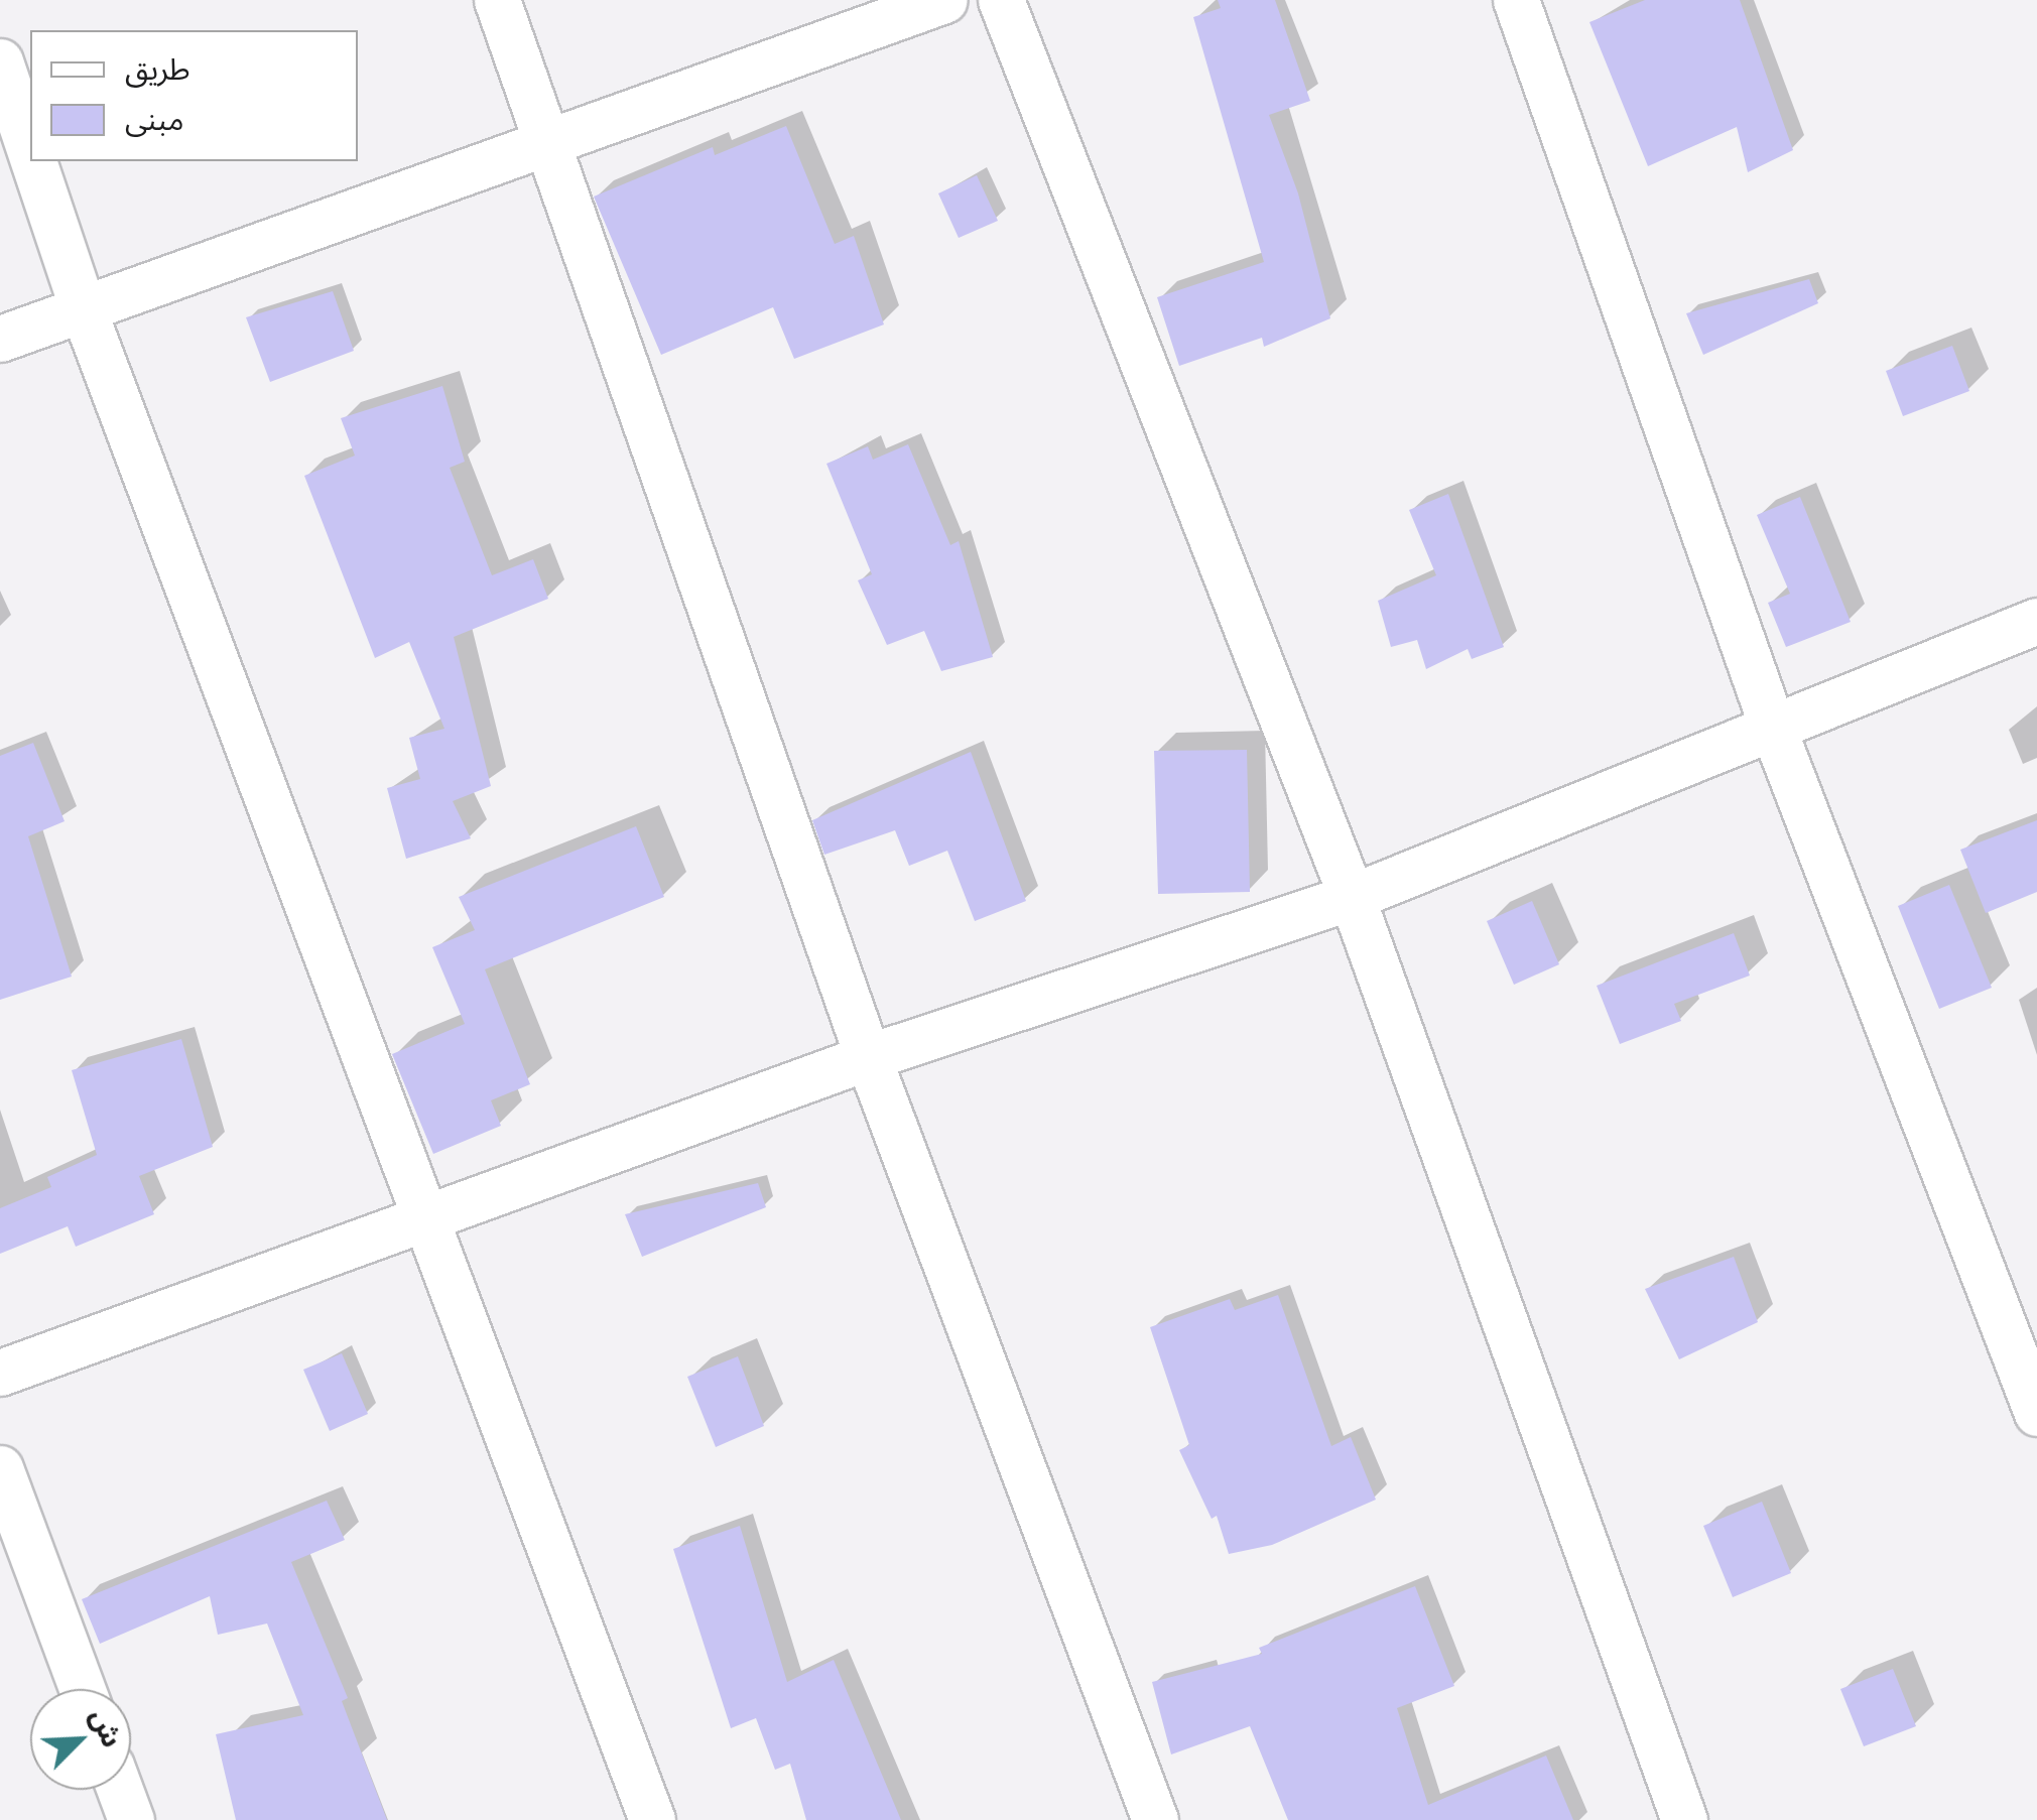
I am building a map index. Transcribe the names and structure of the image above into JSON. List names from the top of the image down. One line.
{"legend":["طريق","مبنى"],"north":"top right"}
